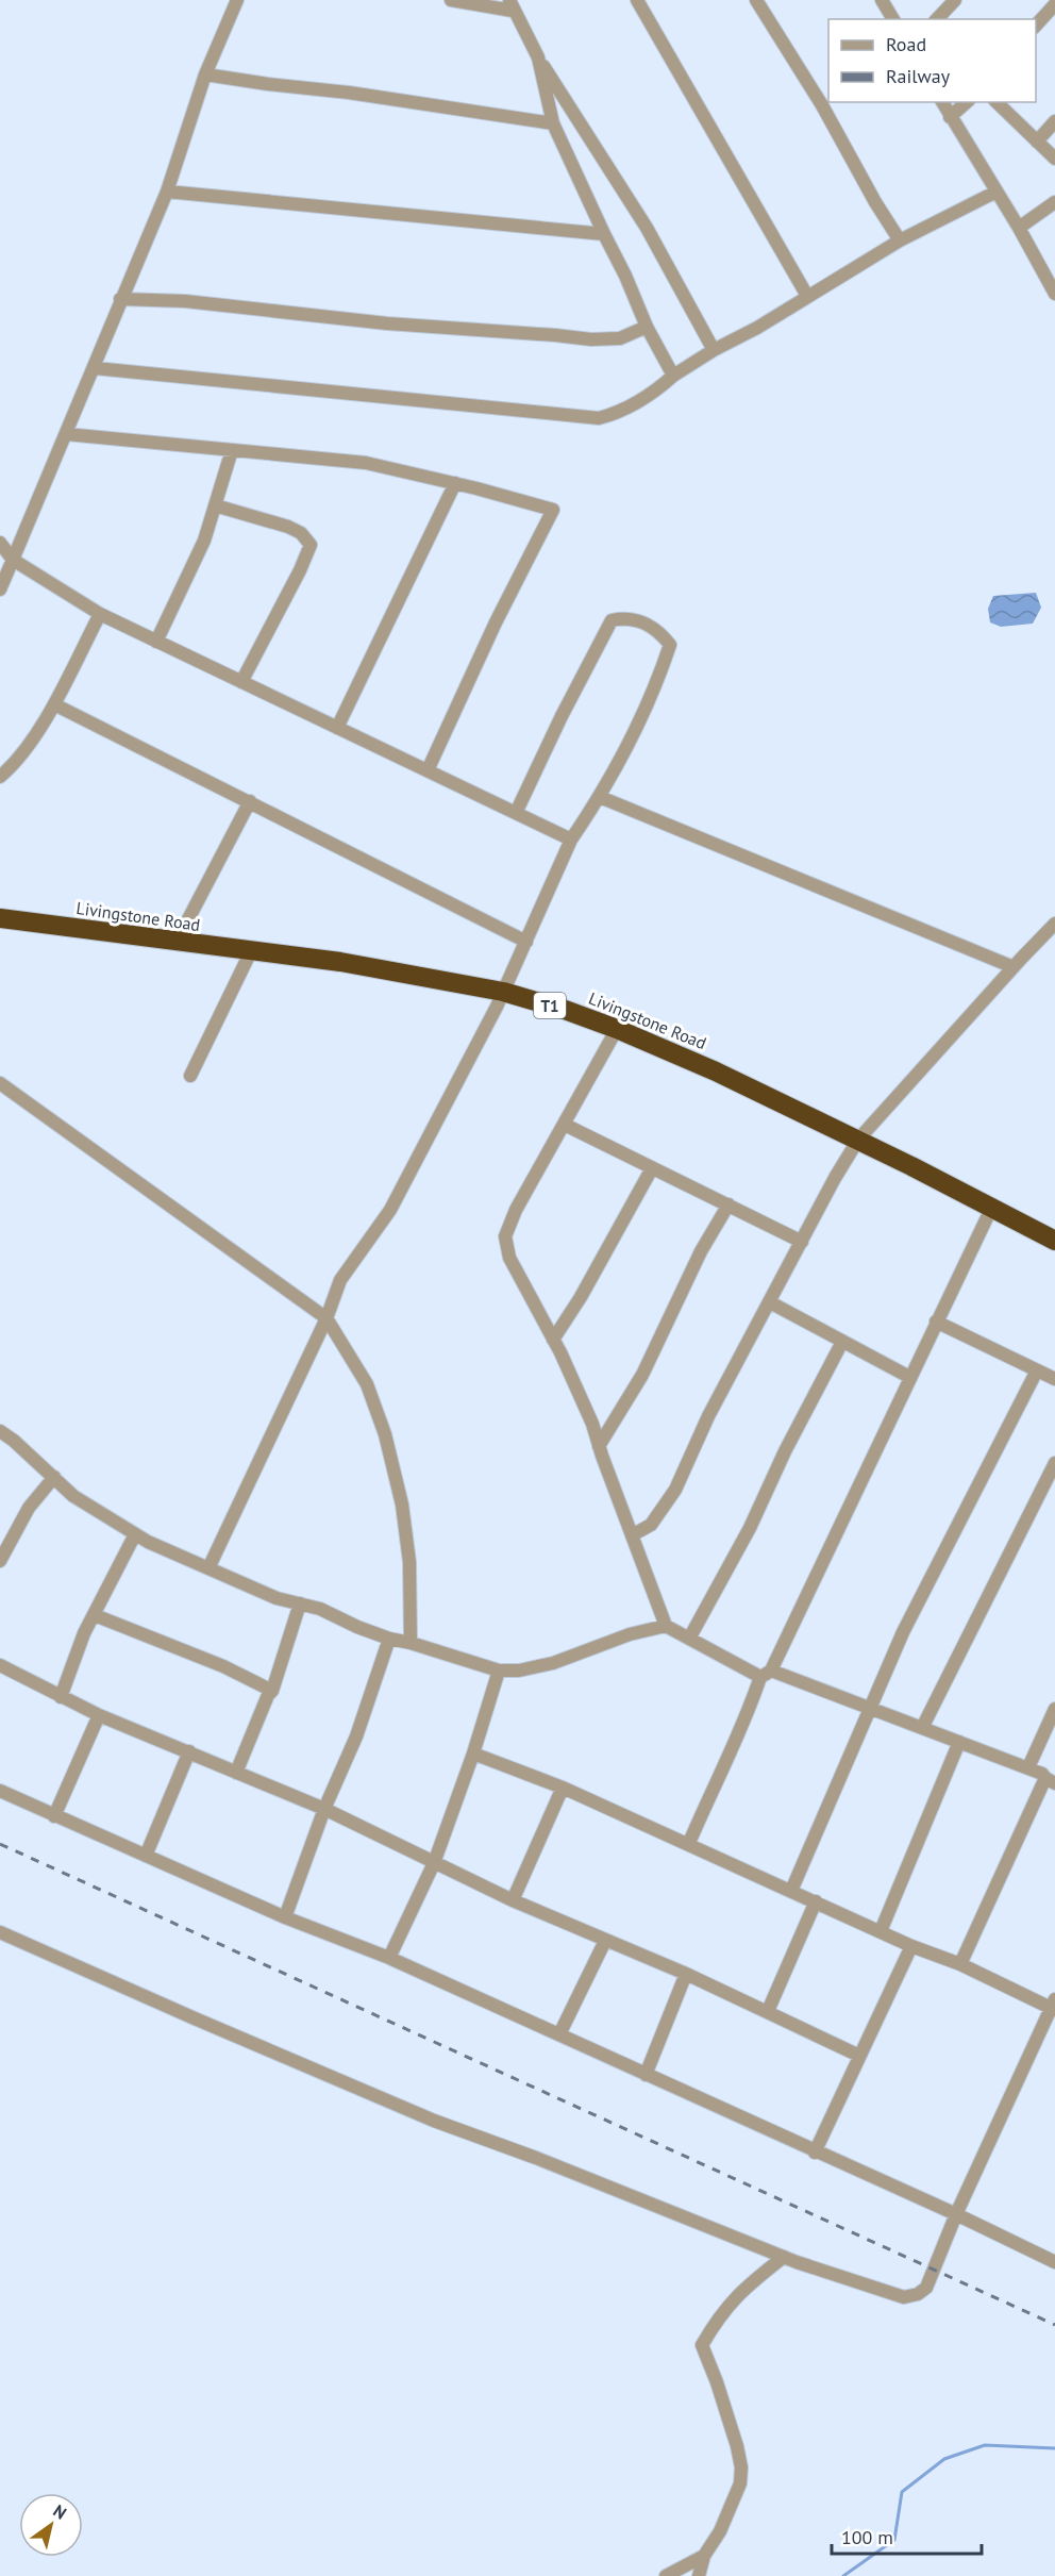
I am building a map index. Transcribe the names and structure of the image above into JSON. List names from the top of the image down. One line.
{"streets":{"highway":["Livingstone Road","T1"]},"legend":["Road","Railway"],"scale_bar":"100 m","north":"top right"}
